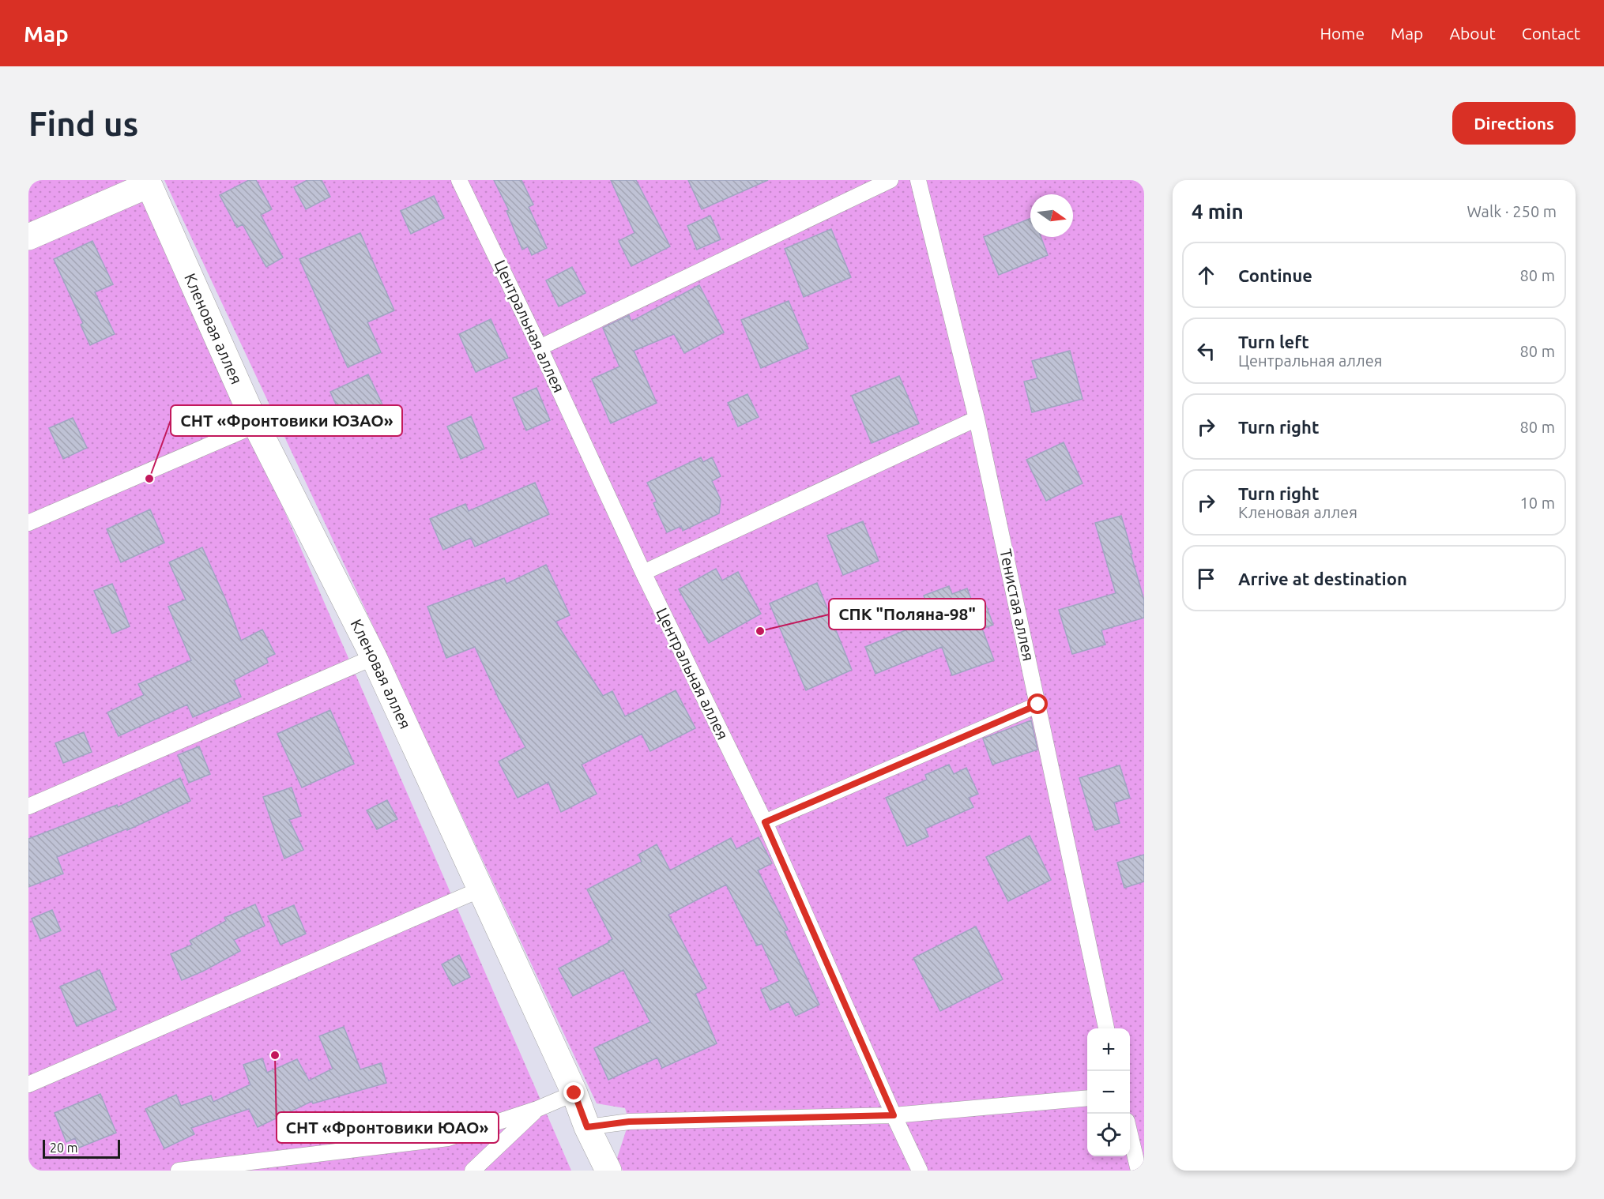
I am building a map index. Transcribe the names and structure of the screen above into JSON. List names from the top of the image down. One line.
{"streets":{"street":["Кленовая аллея"],"lane":["Центральная аллея","Тенистая аллея"]},"places":["СНТ «Фронтовики ЮЗАО»","СПК \"Поляна-98\"","СНТ «Фронтовики ЮАО»"],"scale_bar":"20 m","north":"right","page":{"header":"Map","nav":["Home","Map","About","Contact"],"buttons":"Directions","title":"Find us","heading":["4 min","Walk · 250 m"],"list":[["Continue","80 m"],["Turn left","Центральная аллея","80 m"],["Turn right","80 m"],["Turn right","Кленовая аллея","10 m"],"Arrive at destination"],"map_buttons":["+","−"],"scale":"20 m"}}
